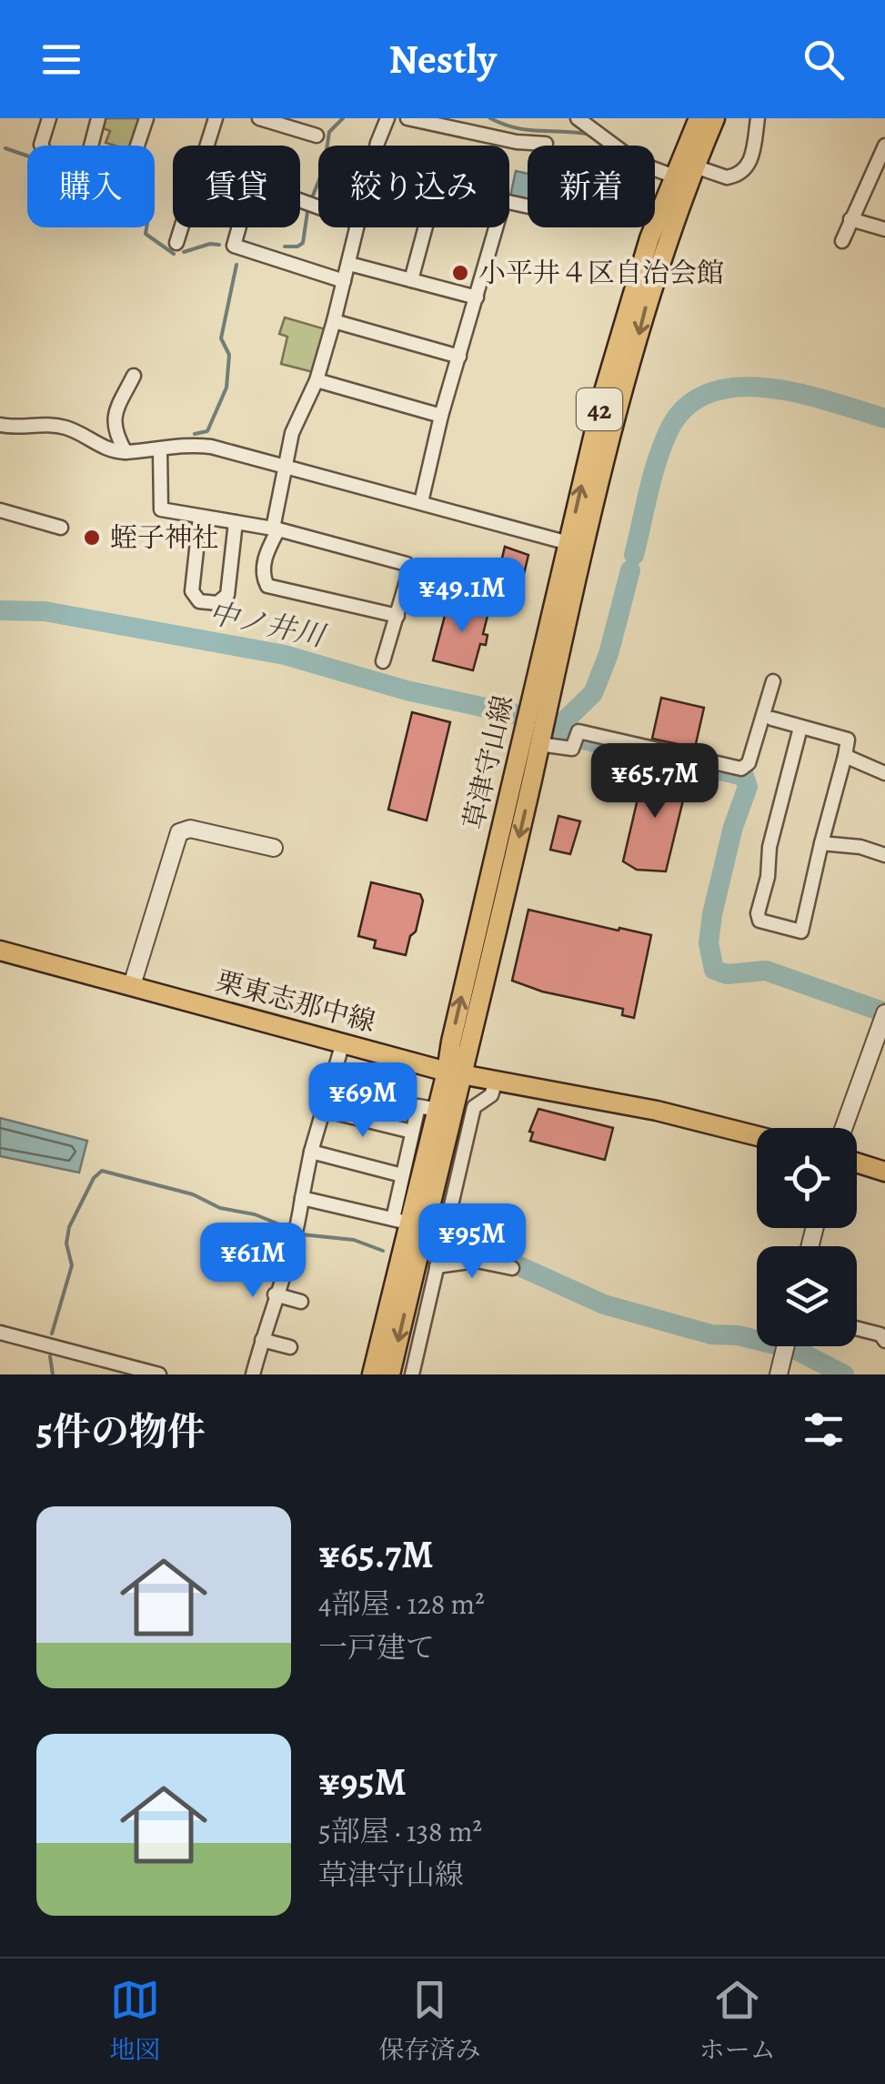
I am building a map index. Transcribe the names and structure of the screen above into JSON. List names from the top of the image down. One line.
{"streets":{"main road":["42","草津守山線","栗東志那中線"]},"crossings":[["草津守山線","栗東志那中線"]],"water":["中ノ井川"],"places":["小平井４区自治会館","蛭子神社"],"page":{"header":"Nestly","chip":["購入","賃貸","絞り込み","新着"],"price":["¥49.1M","¥65.7M","¥69M","¥95M","¥61M"],"heading":"5件の物件","list":[{"name":"¥65.7M","note":"4部屋 · 128 m² · 一戸建て"},{"name":"¥95M","note":"5部屋 · 138 m² · 草津守山線"}],"tabs":["地図","保存済み","ホーム"]}}
